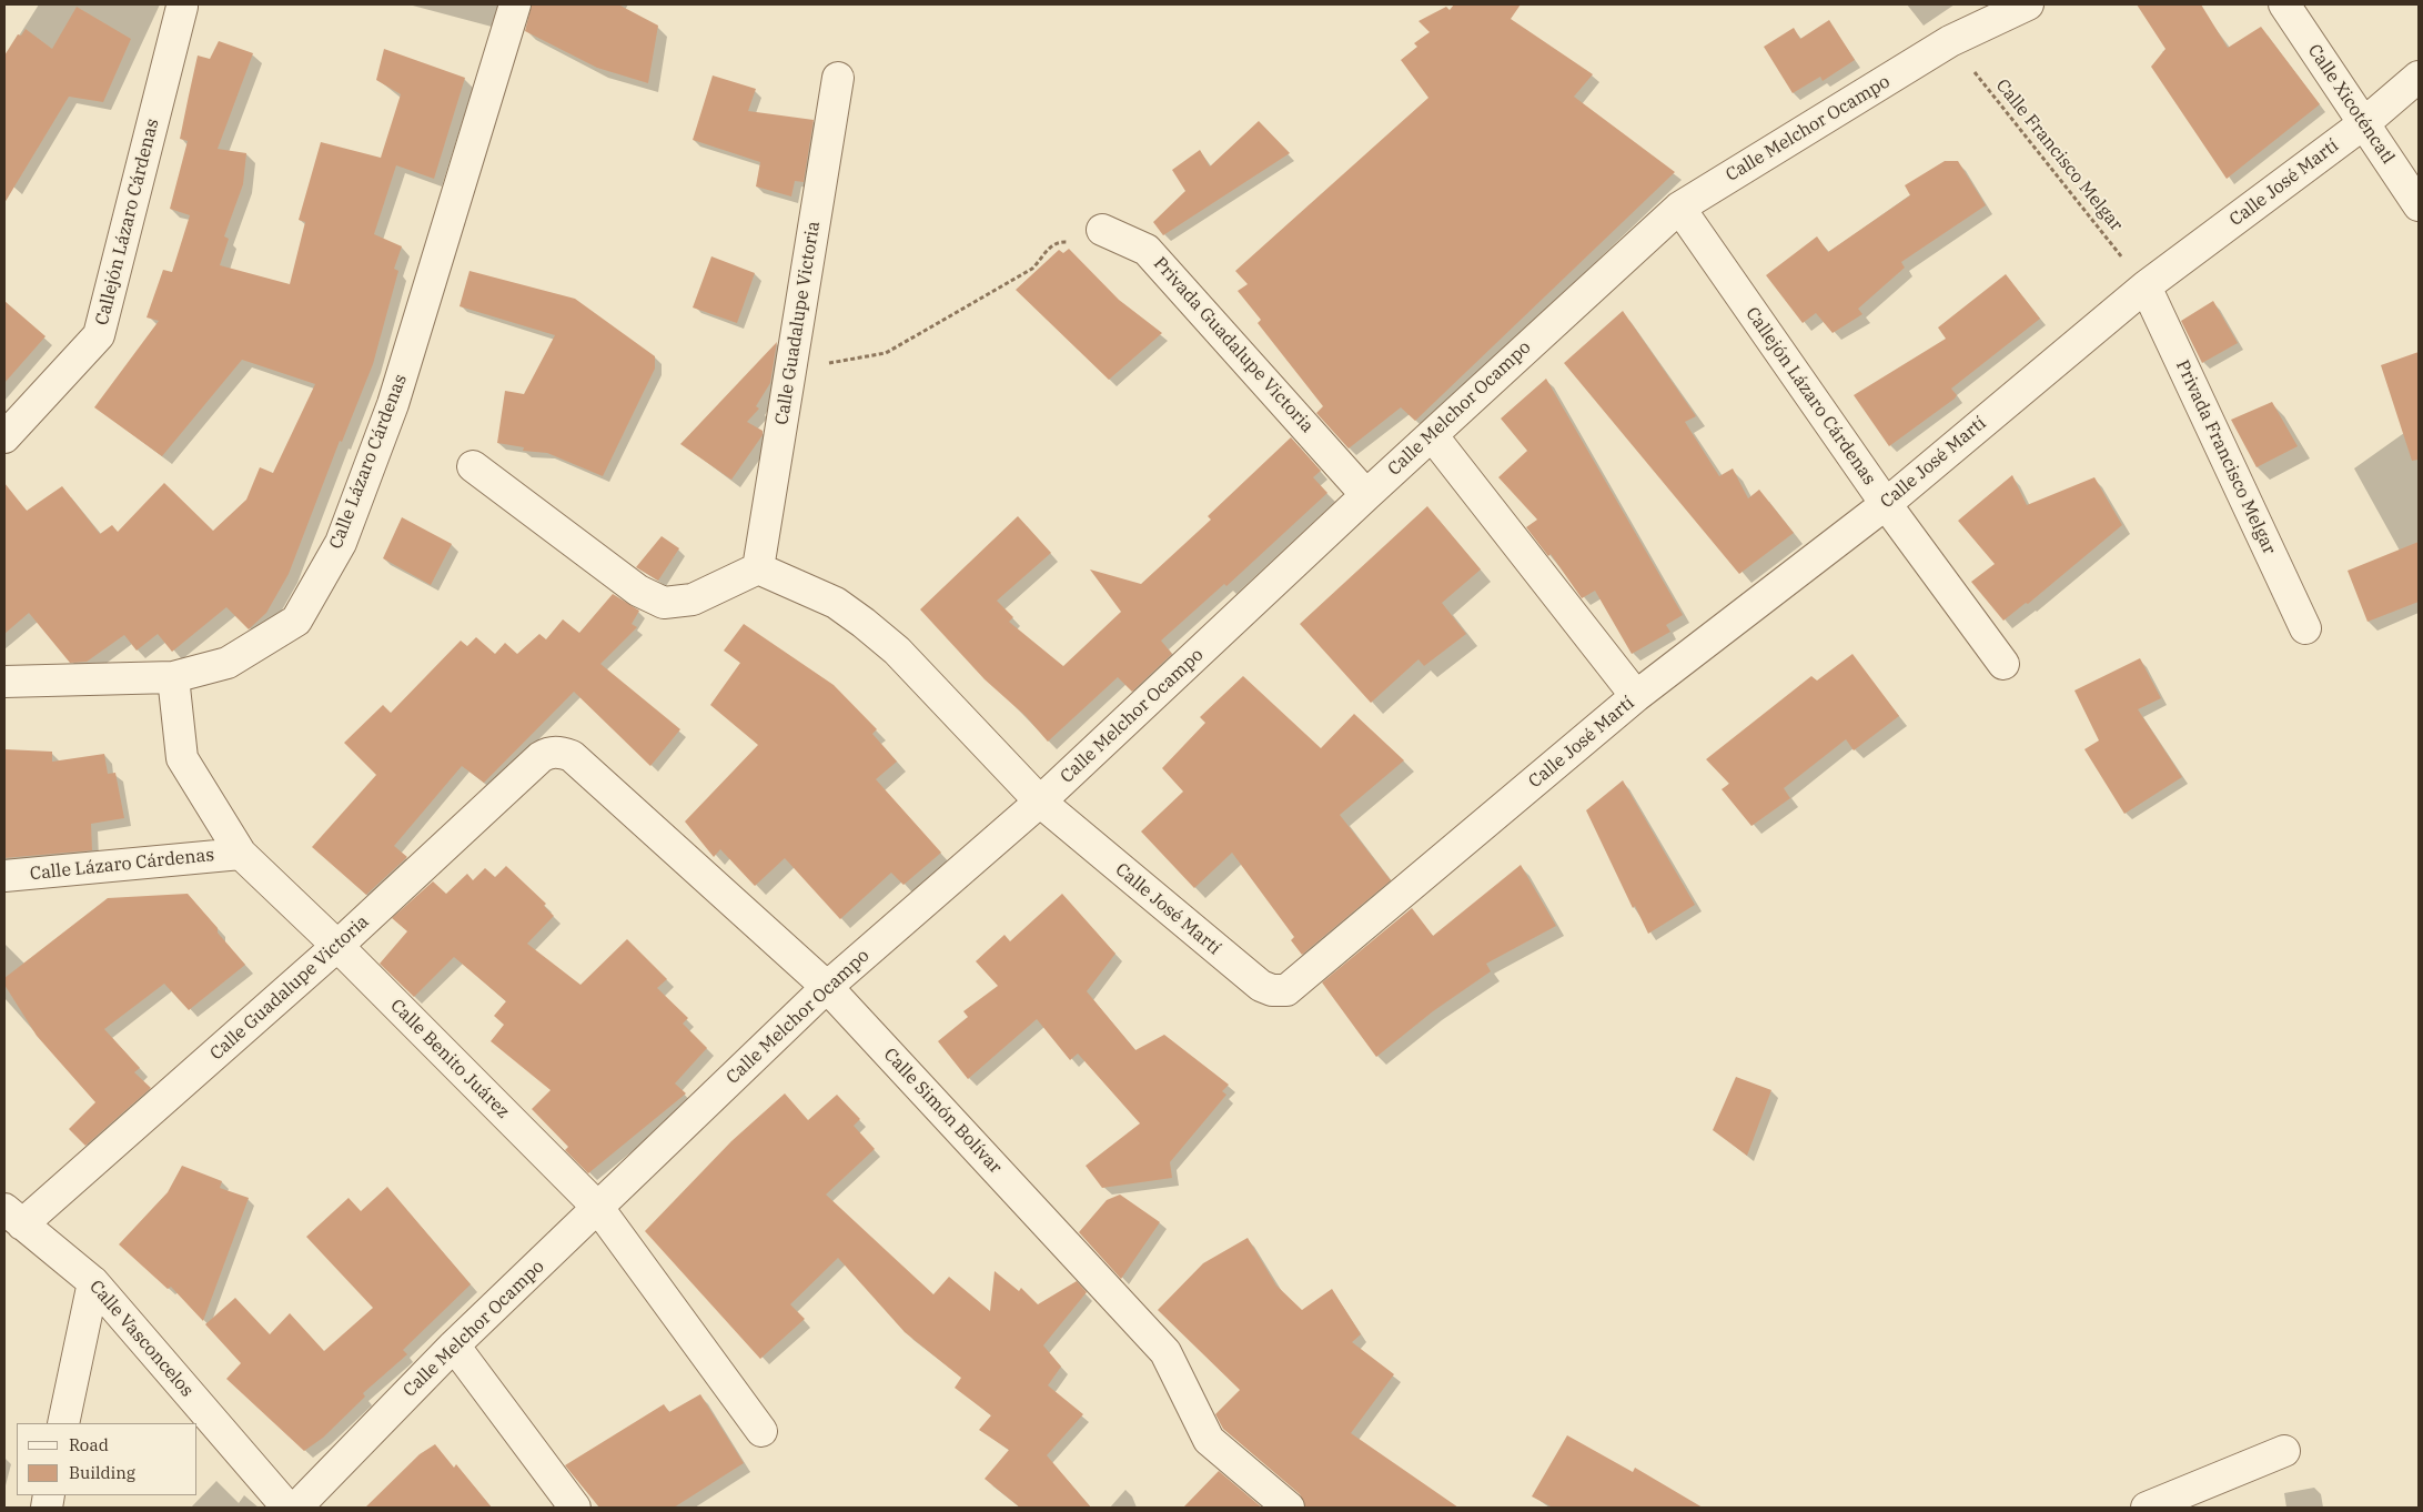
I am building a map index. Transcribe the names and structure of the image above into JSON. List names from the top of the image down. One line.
{"streets":{"street":["Calle Xicoténcatl","Calle Melchor Ocampo","Calle José Martí","Callejón Lázaro Cárdenas","Calle Guadalupe Victoria","Privada Guadalupe Victoria","Privada Francisco Melgar","Calle Lázaro Cárdenas","Calle Benito Juárez","Calle Simón Bolívar","Calle Vasconcelos"],"path":["Calle Francisco Melgar"]},"crossings":[["Calle Xicoténcatl","Calle José Martí"],["Calle Melchor Ocampo","Calle Francisco Melgar"],["Calle Melchor Ocampo","Calle José Martí"],["Calle Melchor Ocampo","Callejón Lázaro Cárdenas"],["Calle Melchor Ocampo","Privada Guadalupe Victoria"],["Calle Melchor Ocampo","Calle Benito Juárez"],["Calle Melchor Ocampo","Calle Simón Bolívar"],["Calle Francisco Melgar","Calle José Martí"],["Calle Francisco Melgar","Privada Francisco Melgar"],["Calle José Martí","Callejón Lázaro Cárdenas"],["Calle José Martí","Calle Guadalupe Victoria"],["Calle José Martí","Privada Francisco Melgar"],["Calle Guadalupe Victoria","Calle Benito Juárez"],["Calle Guadalupe Victoria","Calle Simón Bolívar"],["Calle Guadalupe Victoria","Calle Vasconcelos"],["Calle Lázaro Cárdenas","Calle Benito Juárez"]],"legend":["Road","Building"]}
